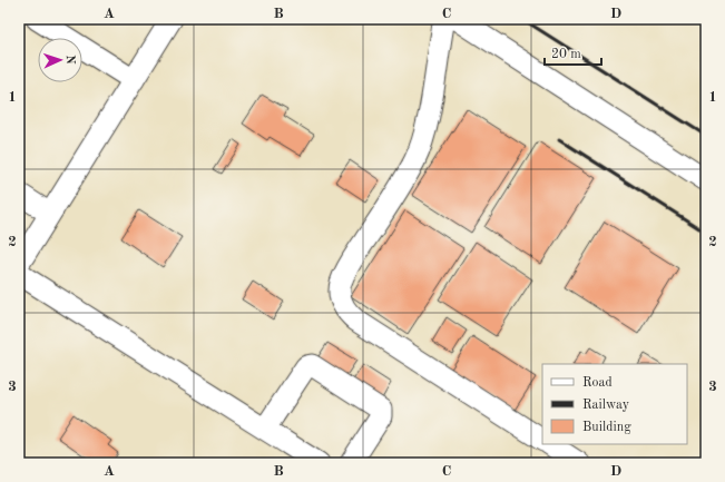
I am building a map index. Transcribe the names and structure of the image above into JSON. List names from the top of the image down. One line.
{"legend":["Road","Railway","Building"],"scale_bar":"20 m","north":"right","grid":{"columns":["A","B","C","D"],"rows":["1","2","3"]}}
